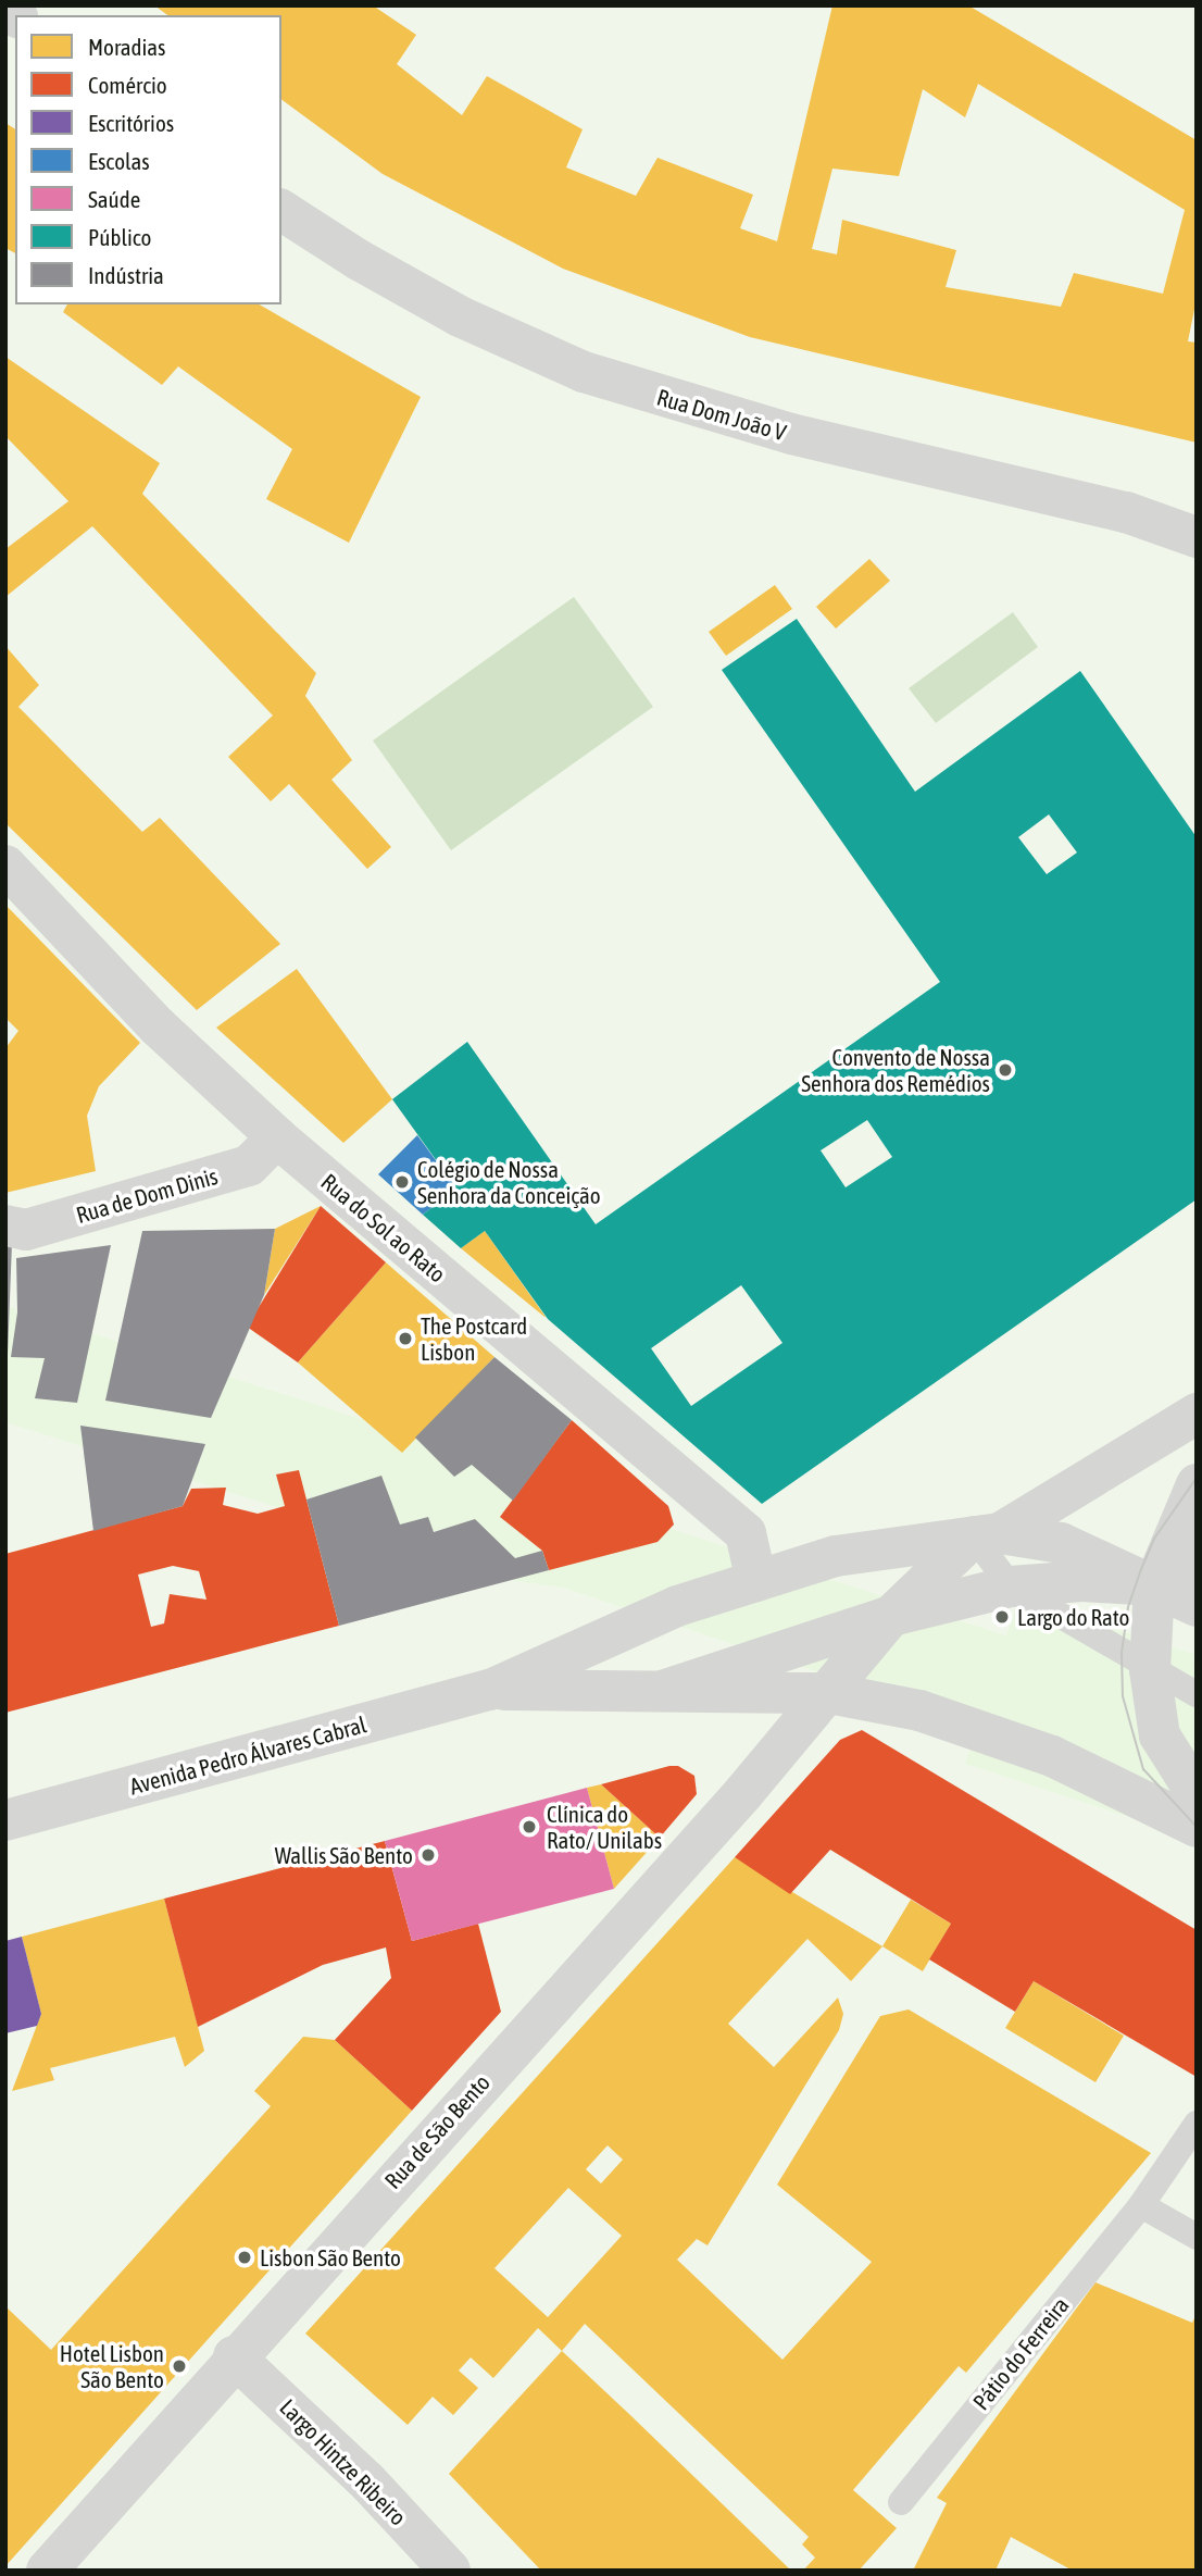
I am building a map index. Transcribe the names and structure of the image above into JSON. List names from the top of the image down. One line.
{"streets":{"main road":["Rua Dom João V","Rua de Dom Dinis","Rua do Sol ao Rato","Avenida Pedro Álvares Cabral","Rua de São Bento","Largo Hintze Ribeiro"],"lane":["Pátio do Ferreira"]},"crossings":[["Rua de Dom Dinis","Rua do Sol ao Rato"],["Rua de São Bento","Largo Hintze Ribeiro"]],"places":["Convento de Nossa Senhora dos Remédios","Colégio de Nossa Senhora da Conceição","The Postcard Lisbon","Largo do Rato","Clínica do Rato/ Unilabs","Wallis São Bento","Lisbon São Bento","Hotel Lisbon São Bento"],"legend":["Moradias","Comércio","Escritórios","Escolas","Saúde","Público","Indústria"]}
